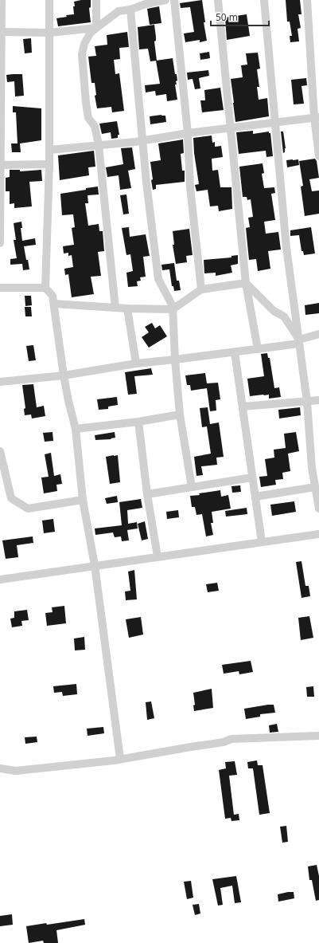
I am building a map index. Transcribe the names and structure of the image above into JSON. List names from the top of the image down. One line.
{"scale_bar":"50 m"}
